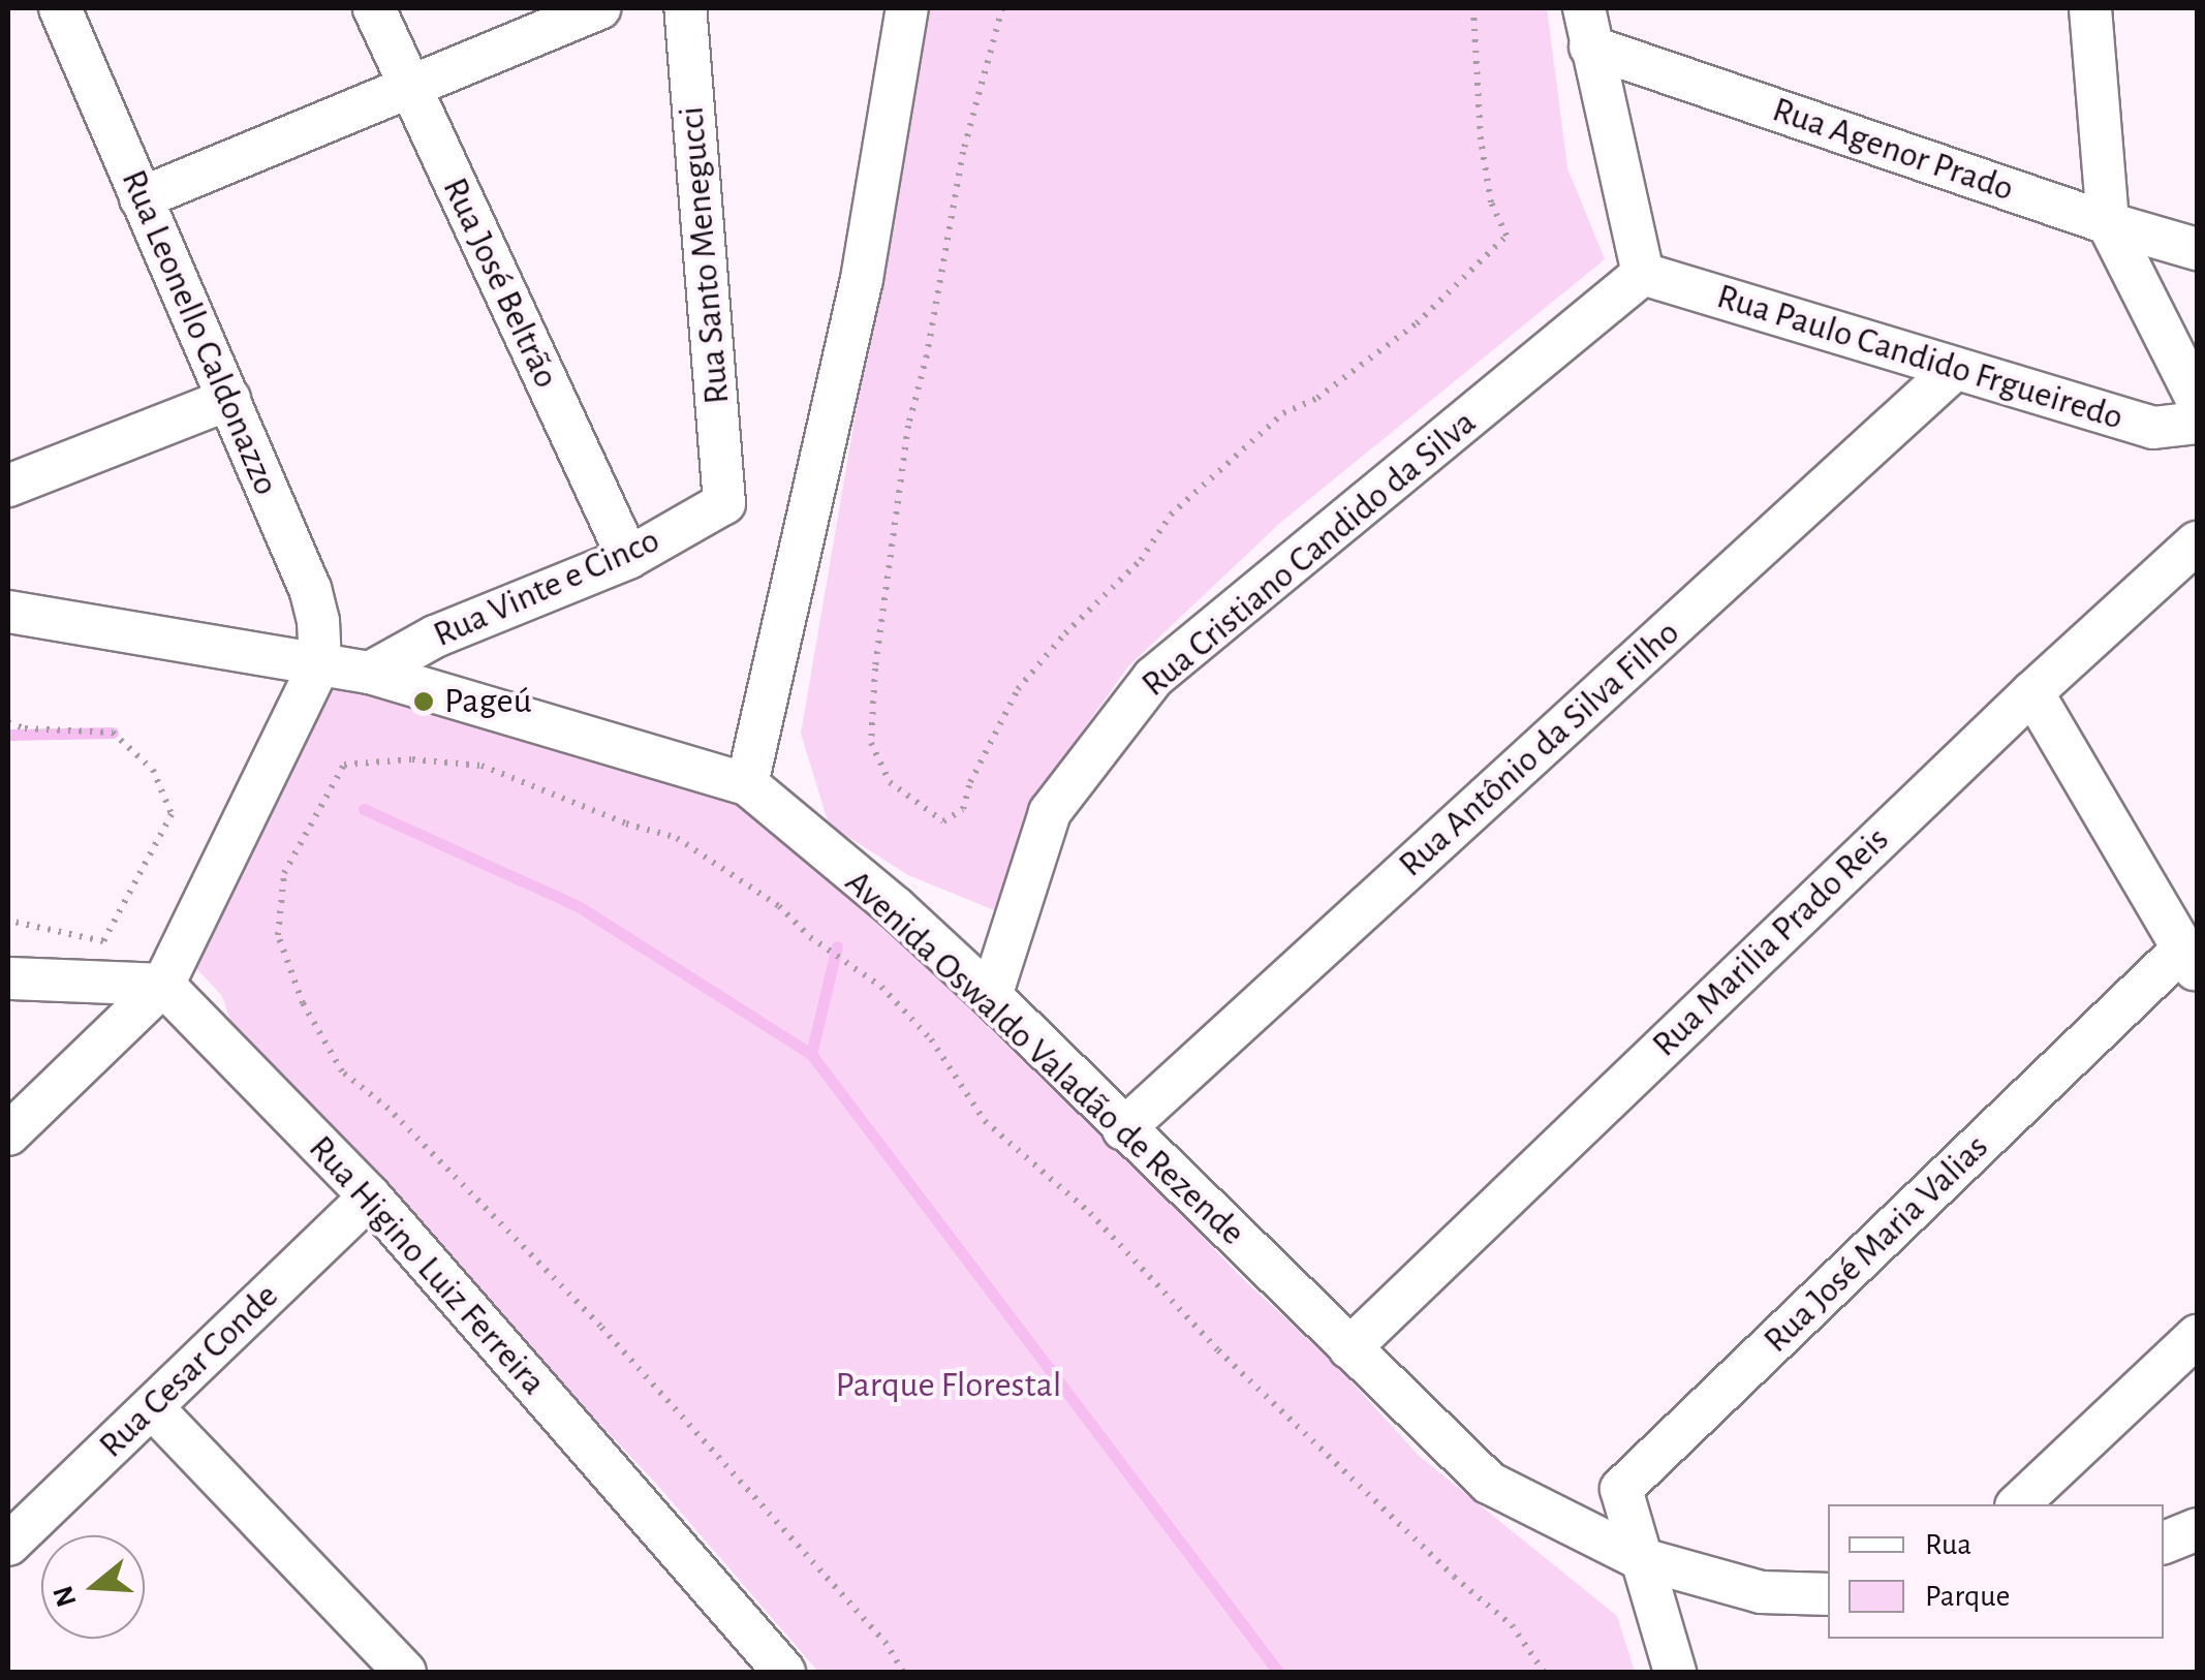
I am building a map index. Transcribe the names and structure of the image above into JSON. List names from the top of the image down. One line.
{"streets":{"street":["Rua Agenor Prado","Rua Santo Menegucci","Rua José Beltrão","Rua Leonello Caldonazzo","Rua Paulo Candido Frgueiredo","Rua Cristiano Candido da Silva","Rua Vinte e Cinco","Rua Antônio da Silva Filho","Rua Marilia Prado Reis","Avenida Oswaldo Valadão de Rezende","Rua José Maria Valias","Rua Higino Luiz Ferreira","Rua Cesar Conde"]},"crossings":[["Rua Santo Menegucci","Rua Vinte e Cinco"],["Rua José Beltrão","Rua Vinte e Cinco"],["Rua Leonello Caldonazzo","Avenida Oswaldo Valadão de Rezende"],["Rua Paulo Candido Frgueiredo","Rua Cristiano Candido da Silva"],["Rua Paulo Candido Frgueiredo","Rua Antônio da Silva Filho"],["Rua Cristiano Candido da Silva","Avenida Oswaldo Valadão de Rezende"],["Rua Vinte e Cinco","Avenida Oswaldo Valadão de Rezende"],["Rua Antônio da Silva Filho","Avenida Oswaldo Valadão de Rezende"],["Rua Marilia Prado Reis","Avenida Oswaldo Valadão de Rezende"],["Avenida Oswaldo Valadão de Rezende","Rua José Maria Valias"],["Rua Higino Luiz Ferreira","Rua Cesar Conde"]],"parks":["Parque Florestal"],"places":["Pageú"],"legend":["Rua","Parque"],"north":"left"}
